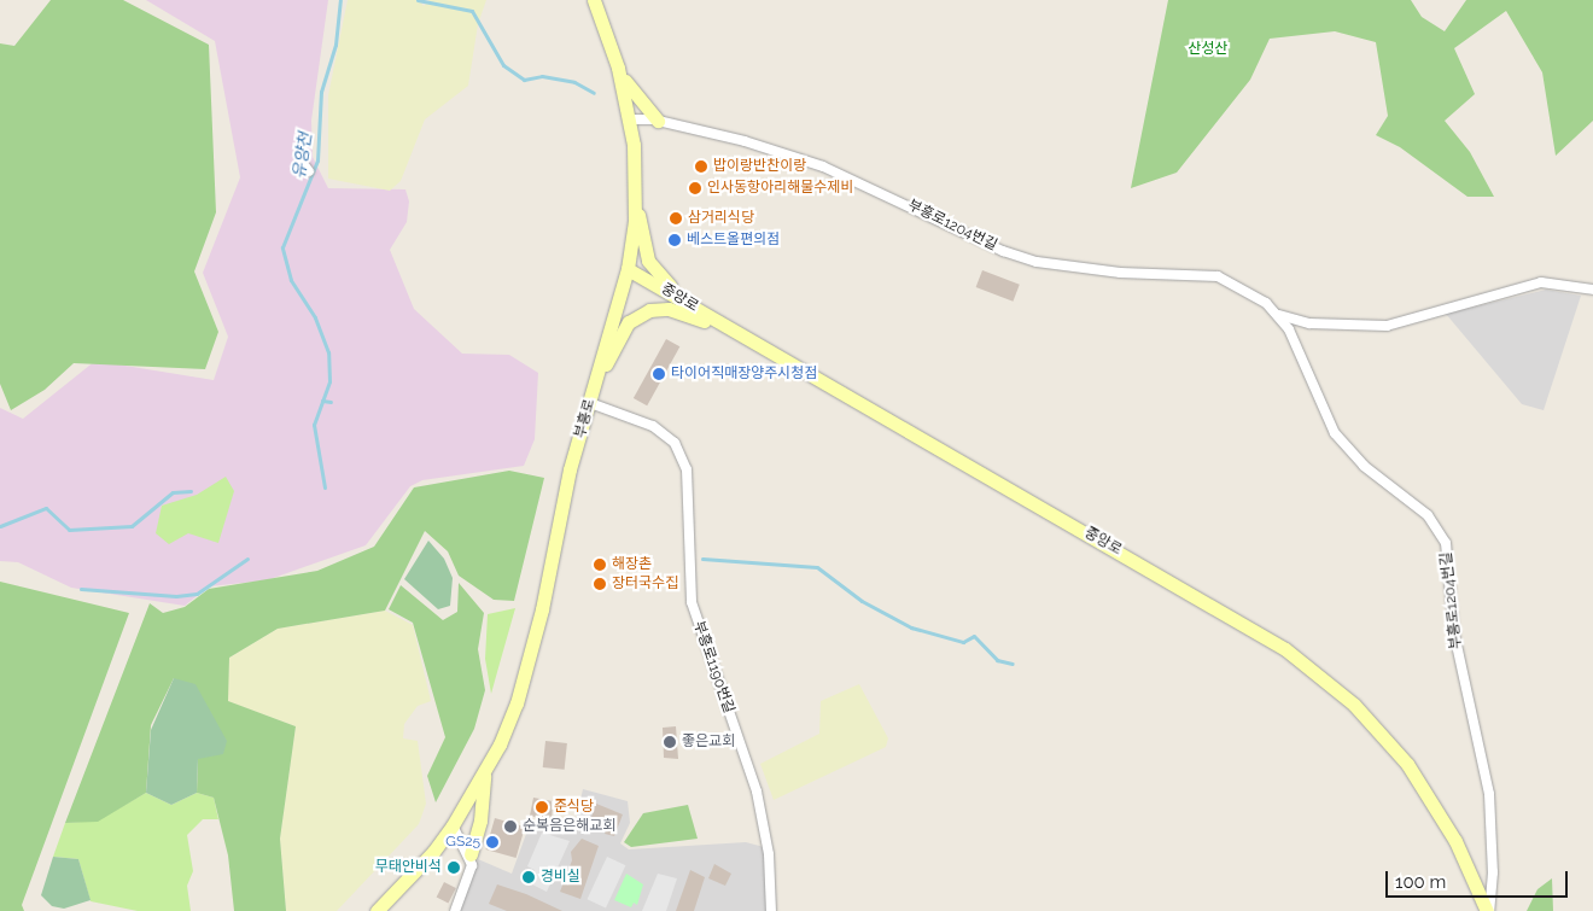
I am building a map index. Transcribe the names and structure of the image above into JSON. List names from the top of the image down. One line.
{"streets":{"main road":["중앙로","부흥로"],"street":["부흥로1204번길","부흥로1190번길"]},"crossings":[["부흥로1204번길","중앙로"],["부흥로1204번길","부흥로"],["중앙로","부흥로"],["부흥로","부흥로1190번길"]],"water":["유양천"],"parks":["산성산"],"places":["밥이랑반찬이랑","인사동항아리해물수제비","삼거리식당","베스트올편의점","타이어직매장양주시청점","해장촌","장터국수집","좋은교회","준식당","순복음은해교회","GS25","무태안비석","경비실"],"scale_bar":"100 m"}
